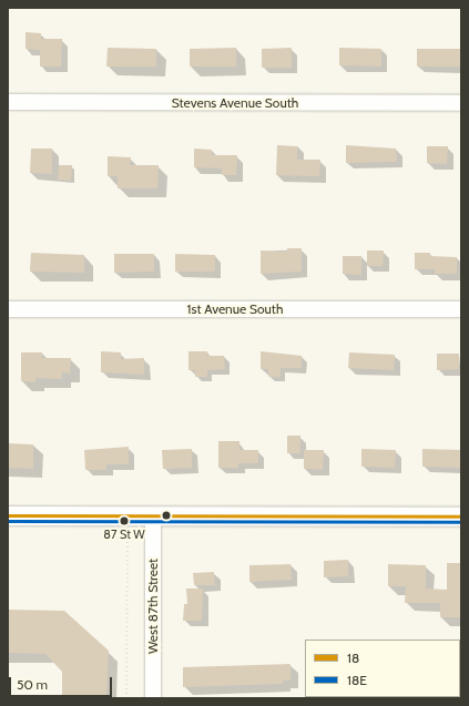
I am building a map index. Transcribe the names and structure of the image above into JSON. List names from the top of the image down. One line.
{"streets":{"street":["Stevens Avenue South","1st Avenue South","West 87th Street"]},"places":["87 St W"],"lines":["transit line 18","transit line 18E"],"legend":["18","18E"],"scale_bar":"50 m"}
